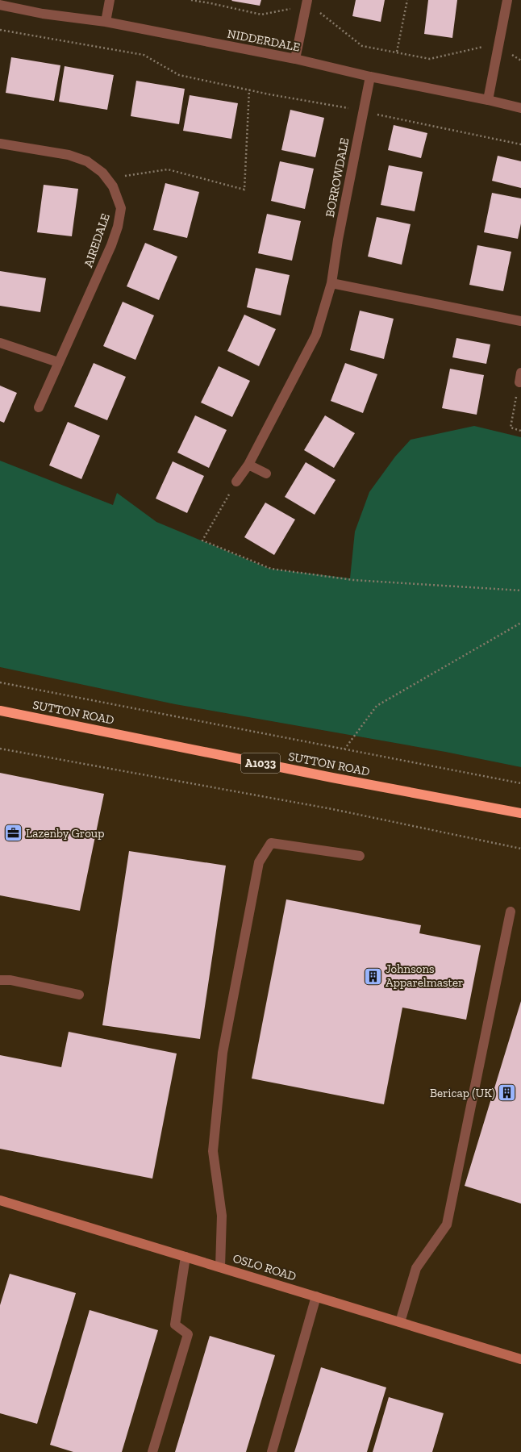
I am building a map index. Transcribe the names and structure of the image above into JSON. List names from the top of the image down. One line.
{"streets":{"highway":["SUTTON ROAD","A1033"],"street":["NIDDERDALE","BORROWDALE","AIREDALE","OSLO ROAD"]},"crossings":[["NIDDERDALE","BORROWDALE"]],"places":{"office":["Lazenby Group"],"building":["Johnsons Apparelmaster","Bericap (UK)"]}}
